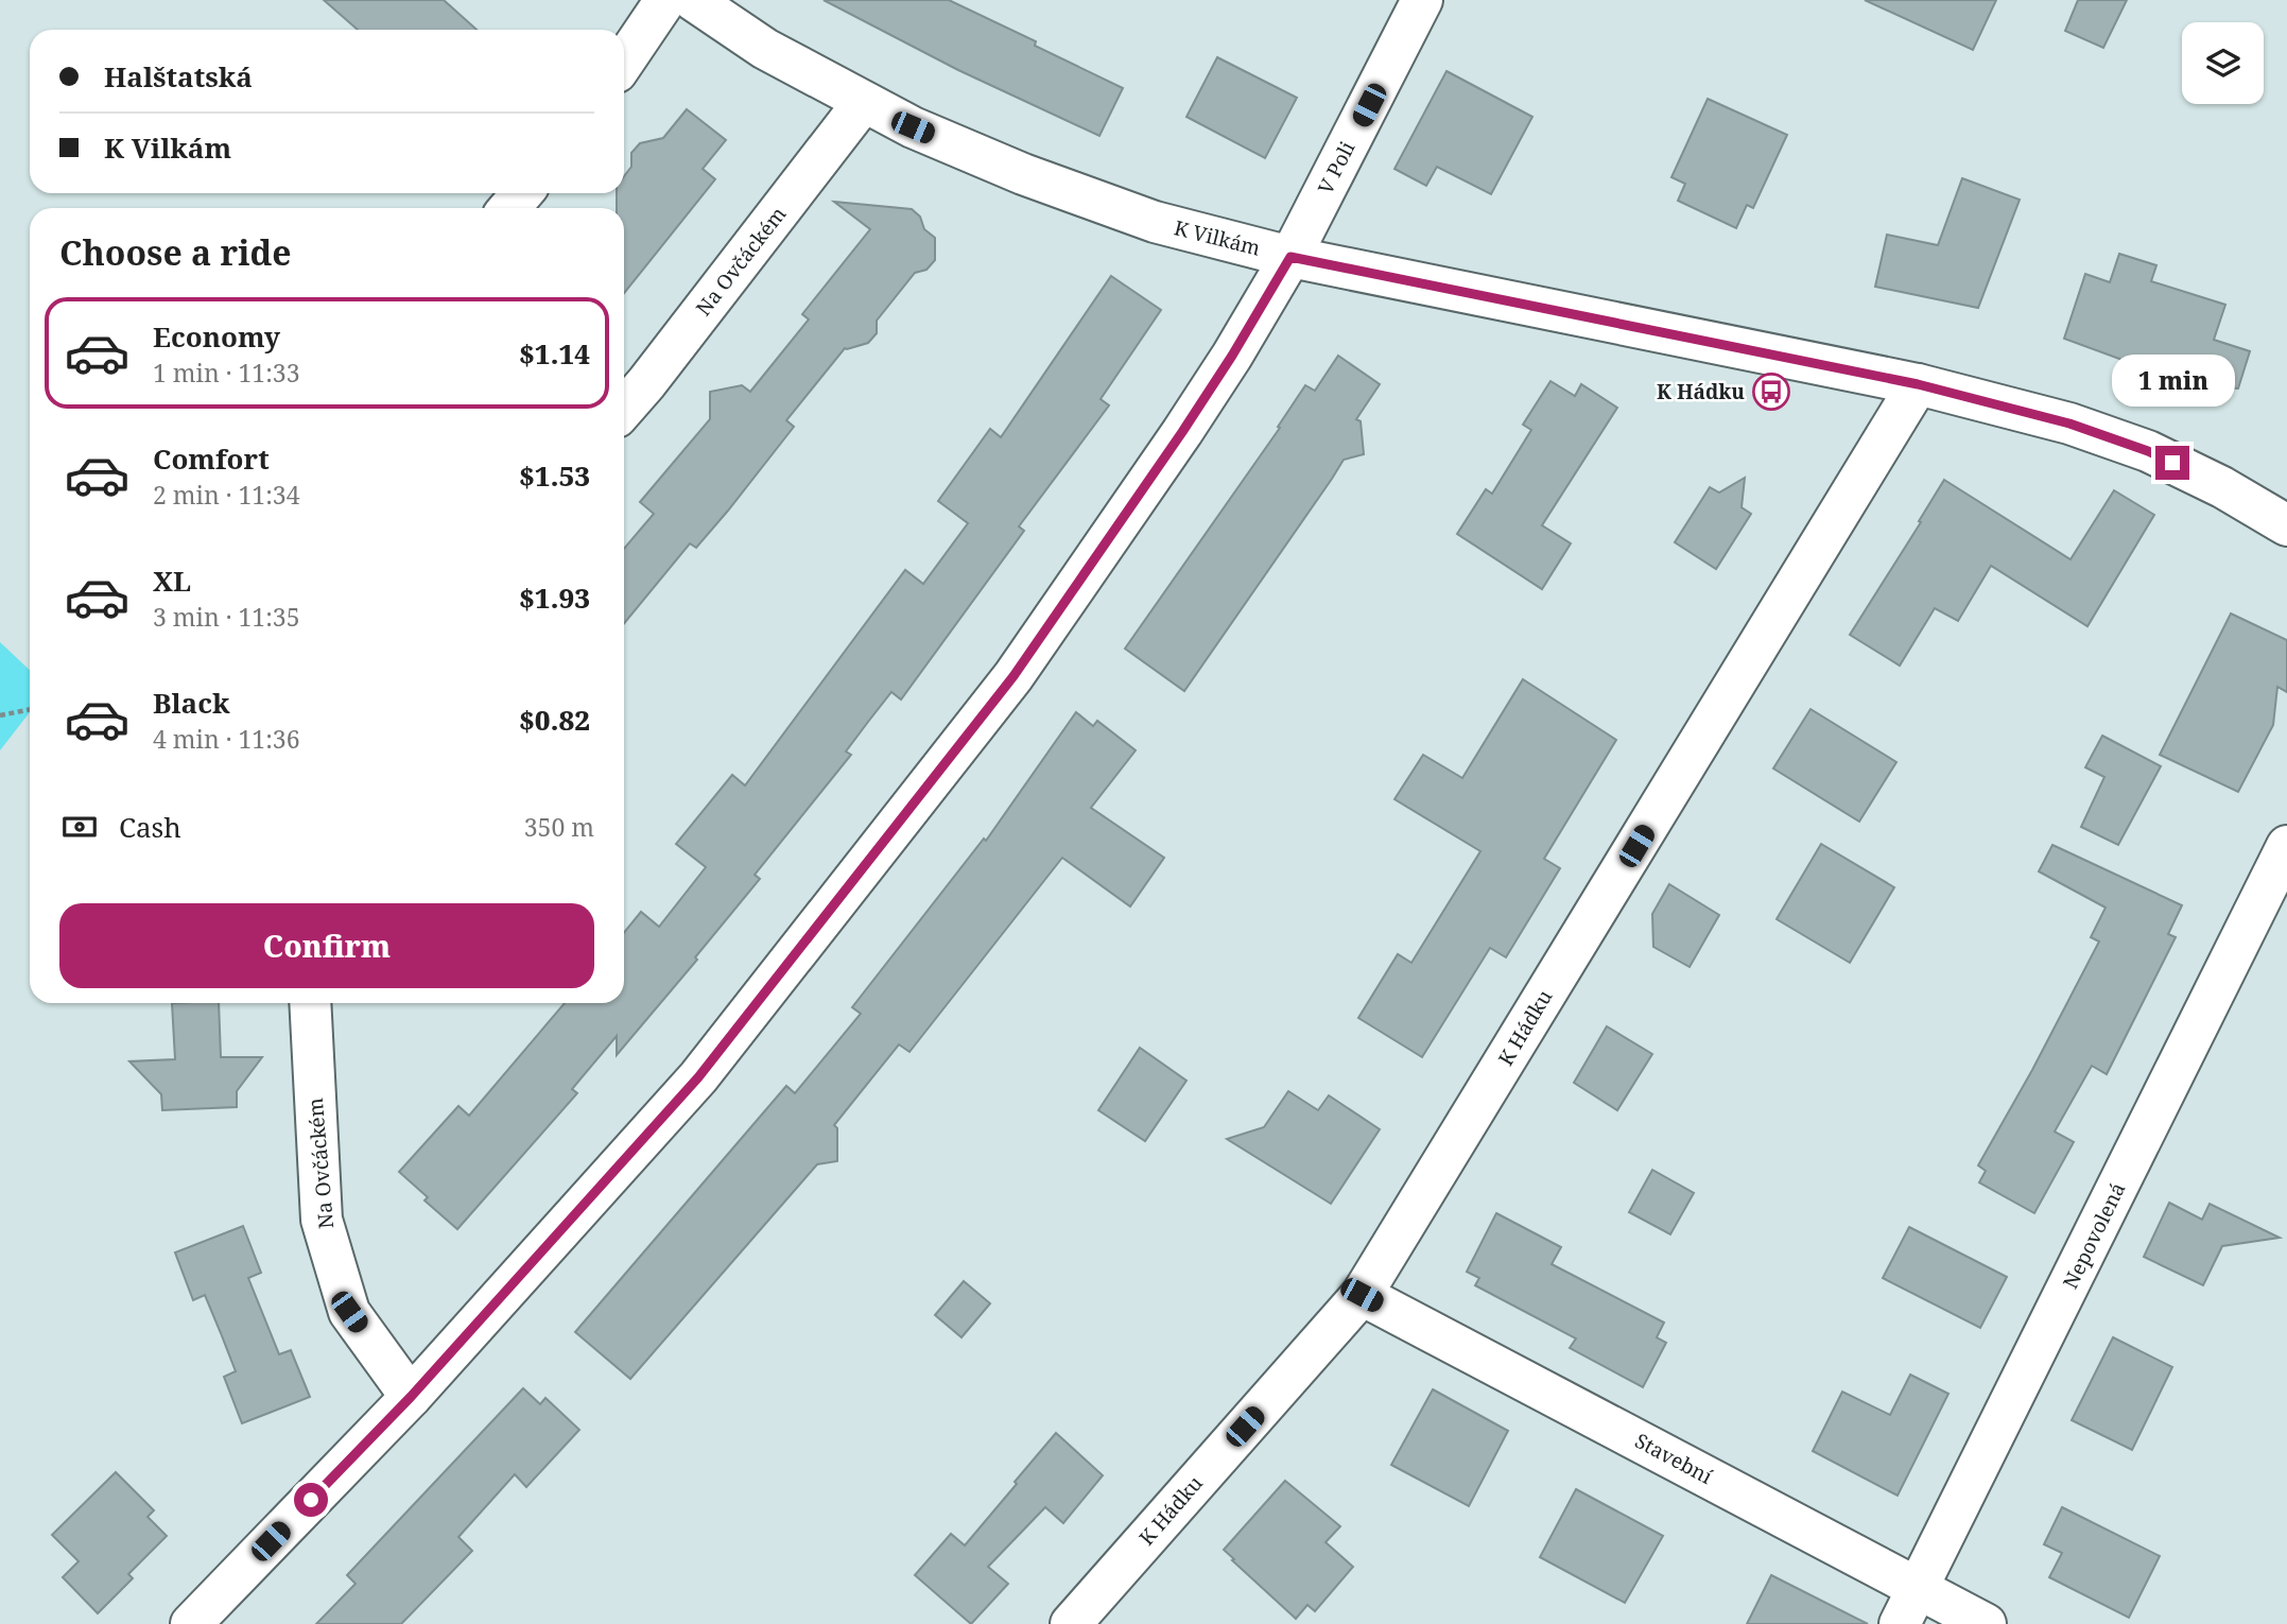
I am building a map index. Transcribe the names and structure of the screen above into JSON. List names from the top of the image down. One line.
{"streets":{"street":["V Poli","K Vilkám","Na Ovčáckém","K Hádku","Nepovolená","Stavební"]},"crossings":[["V Poli","K Vilkám"],["V Poli","Na Ovčáckém"],["K Vilkám","Na Ovčáckém"],["K Vilkám","K Hádku"],["K Hádku","Stavební"],["Nepovolená","Stavební"]],"places":{"bus stop":["K Hádku"]},"page":{"banner":["Halštatská","K Vilkám"],"heading":"Choose a ride","list":[{"name":"Economy","note":"1 min · 11:33","value":"$1.14"},{"name":"Comfort","note":"2 min · 11:34","value":"$1.53"},{"name":"XL","note":"3 min · 11:35","value":"$1.93"},{"name":"Black","note":"4 min · 11:36","value":"$0.82"}],"bubble":"1 min","pay":["Cash","350 m"],"buttons":"Confirm"}}
